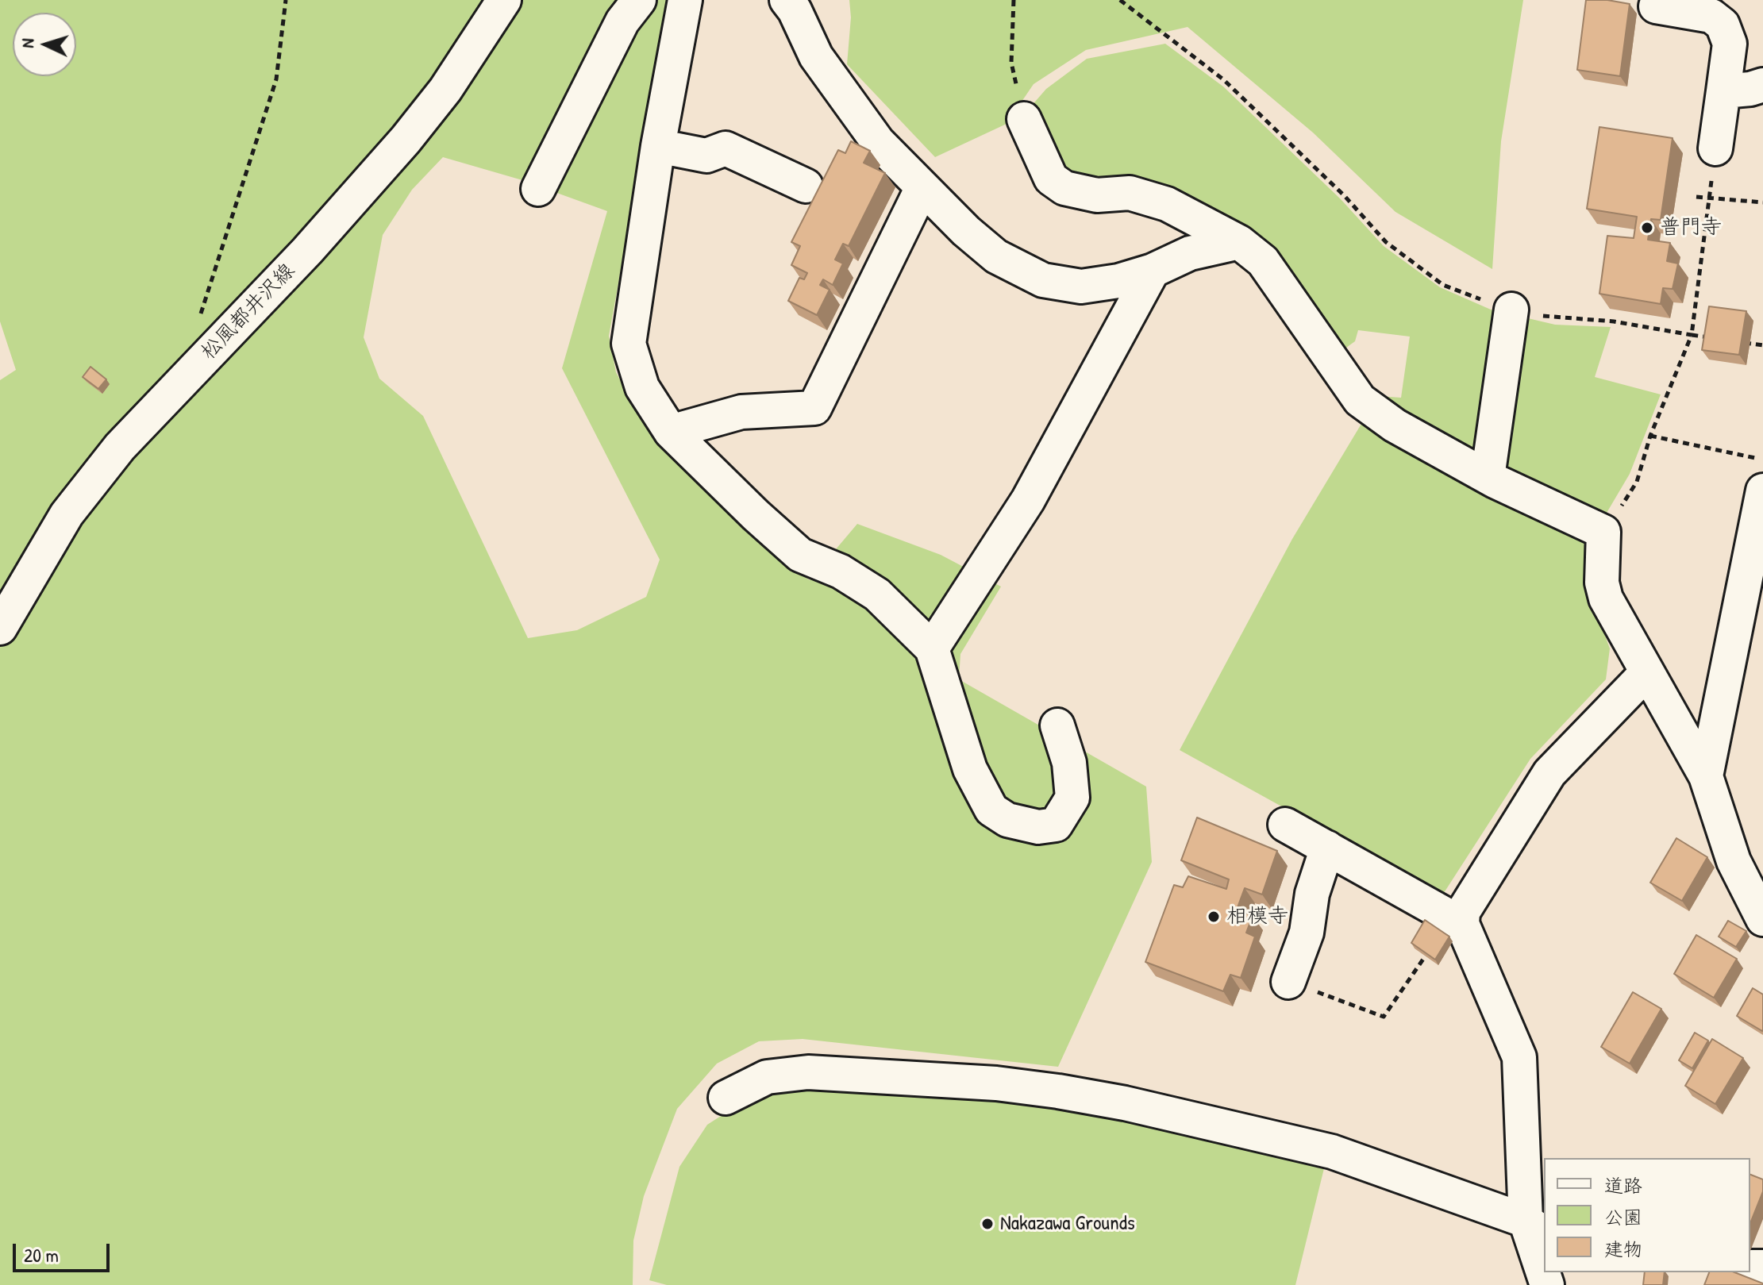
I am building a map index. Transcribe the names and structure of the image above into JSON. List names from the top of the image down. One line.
{"streets":{"street":["松風都井沢線"]},"places":["普門寺","相模寺","Nakazawa Grounds"],"legend":["道路","公園","建物"],"scale_bar":"20 m","north":"left"}
